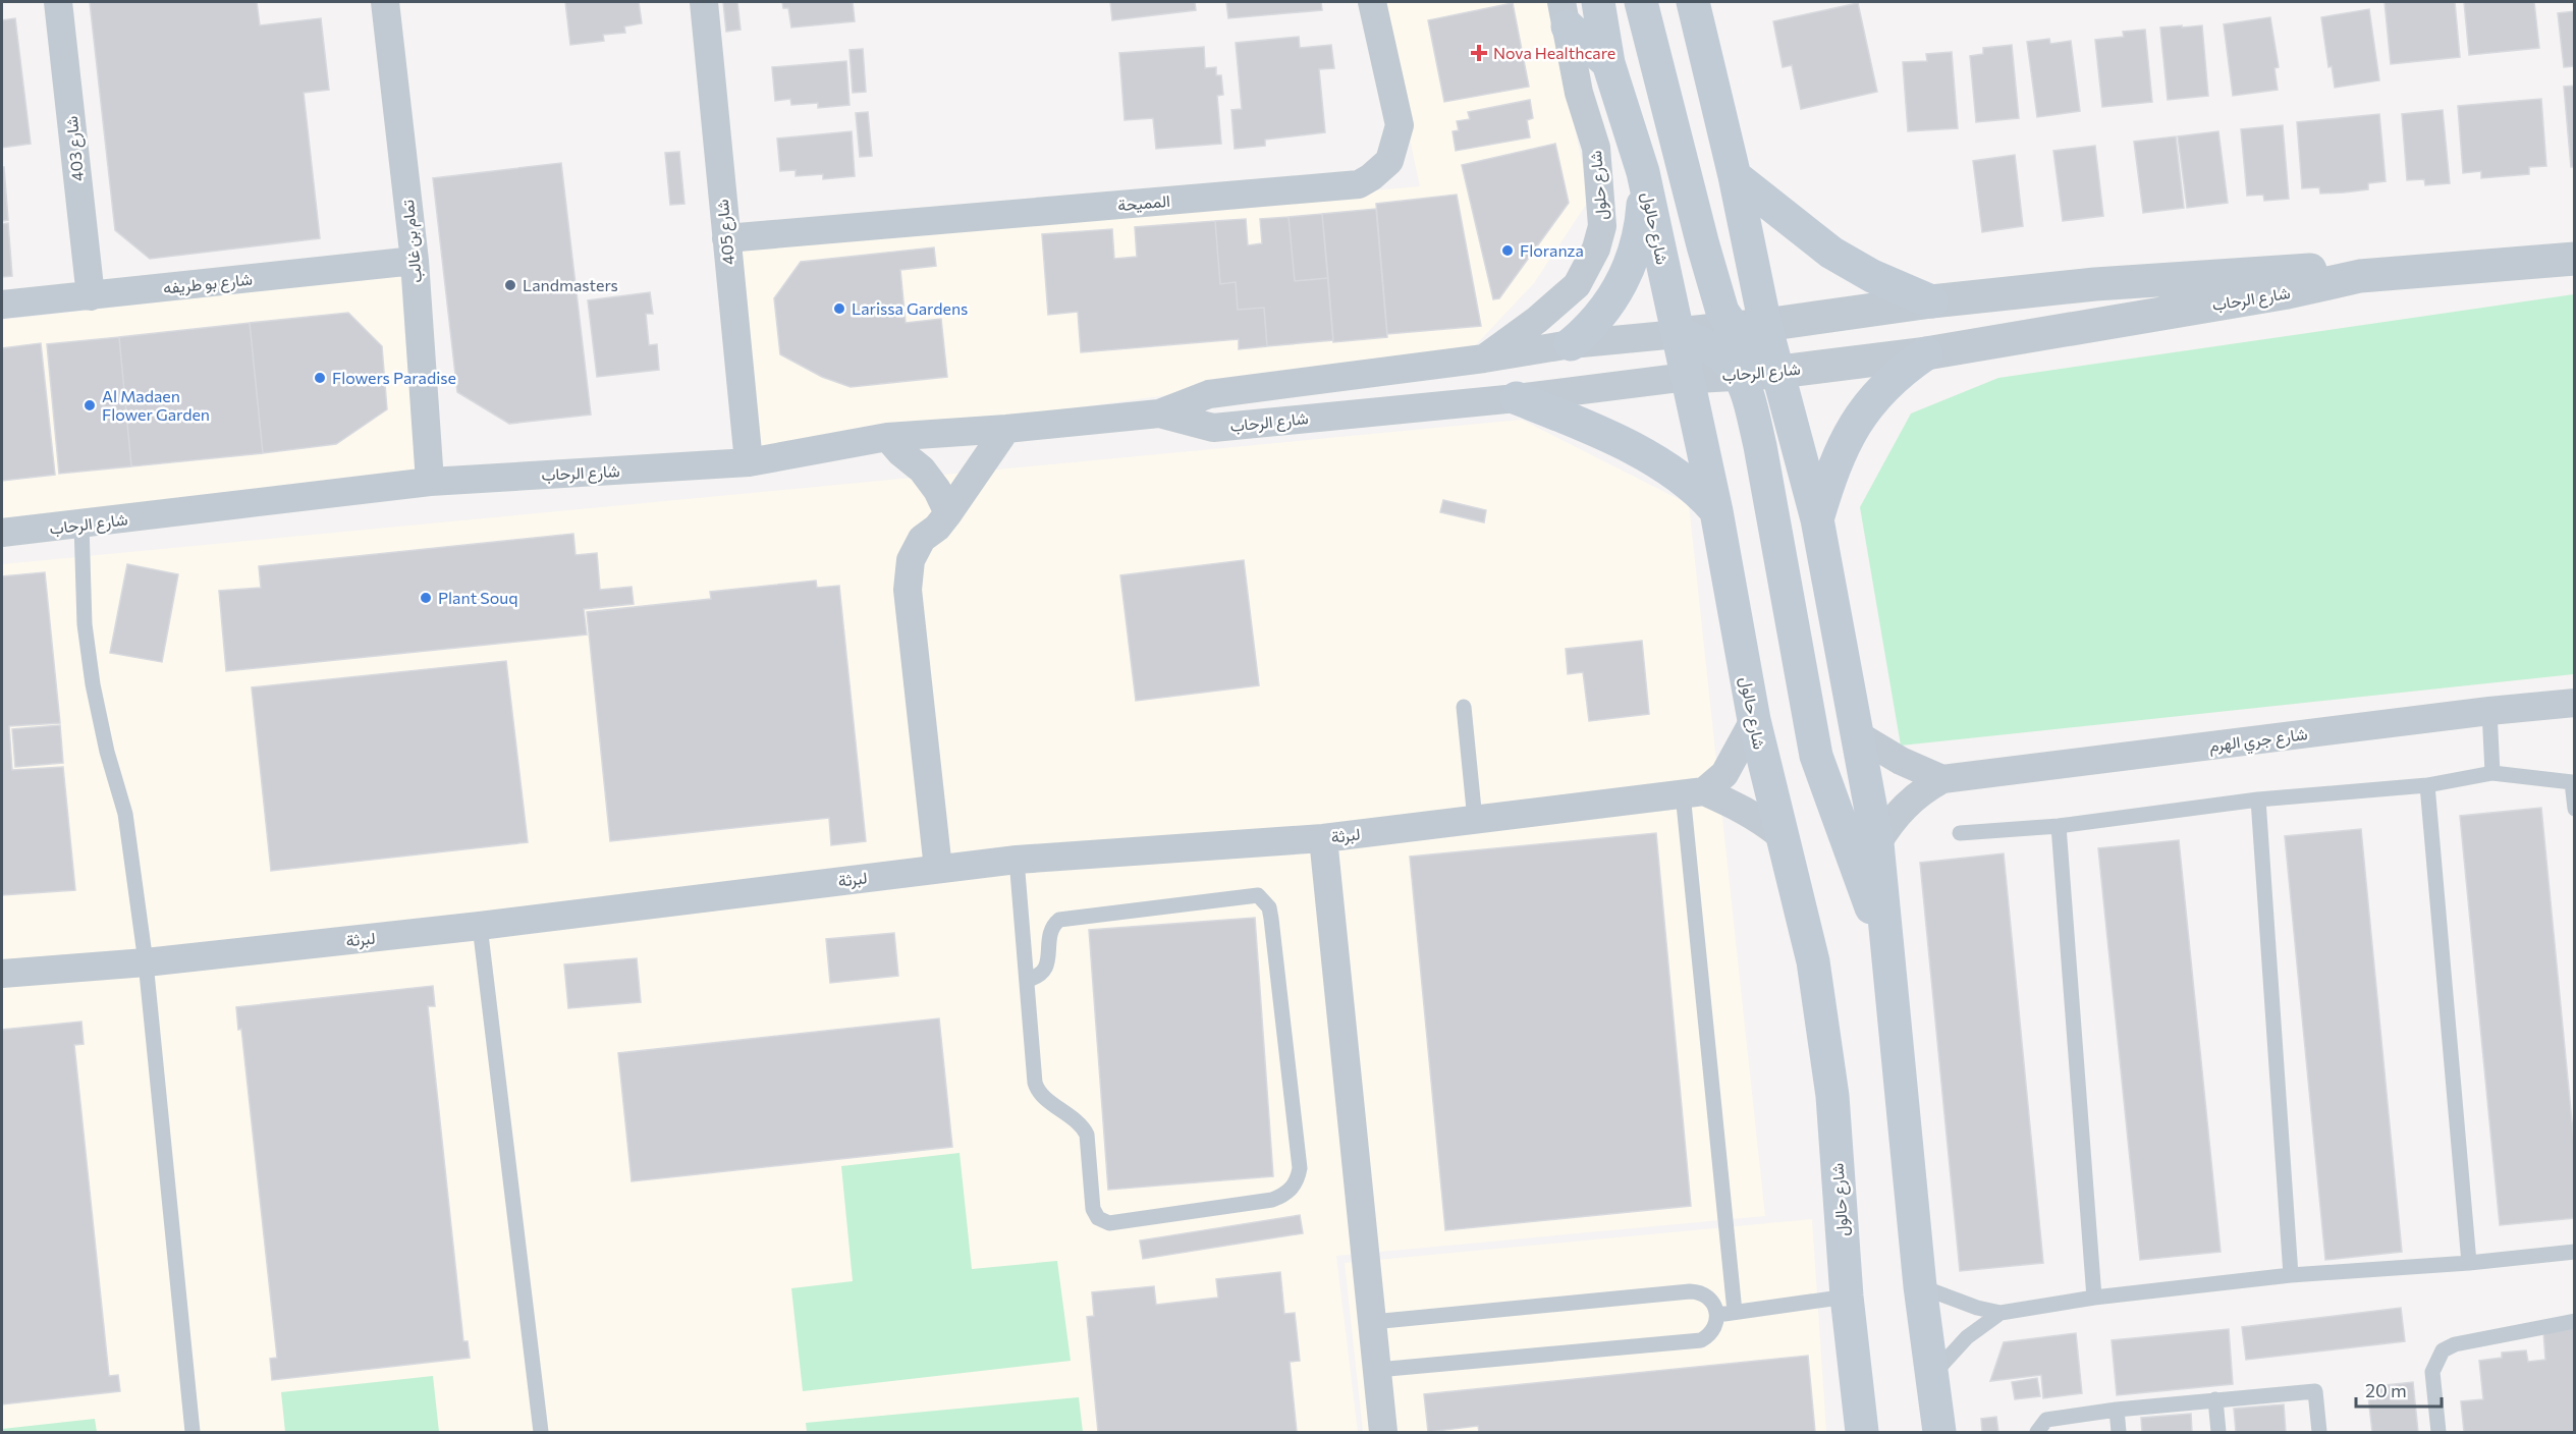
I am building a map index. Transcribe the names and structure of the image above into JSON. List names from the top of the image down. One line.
{"streets":{"main road":["شارع حالول"],"street":["شارع 403","شارع حلول","المميحة","شارع 405","تمام بن غالب","شارع بو طريفه","شارع الرحاب","شارع جري الهرم","لبرثة"]},"crossings":[["شارع 403","شارع بو طريفه"],["شارع حلول","شارع الرحاب"],["المميحة","شارع 405"],["شارع حالول","شارع الرحاب"],["شارع 405","شارع الرحاب"],["تمام بن غالب","شارع بو طريفه"],["تمام بن غالب","شارع الرحاب"]],"places":{"health":["Nova Healthcare"],"other":["Floranza","Landmasters","Larissa Gardens","Flowers Paradise","Al Madaen Flower Garden","Plant Souq"]},"scale_bar":"20 m"}
